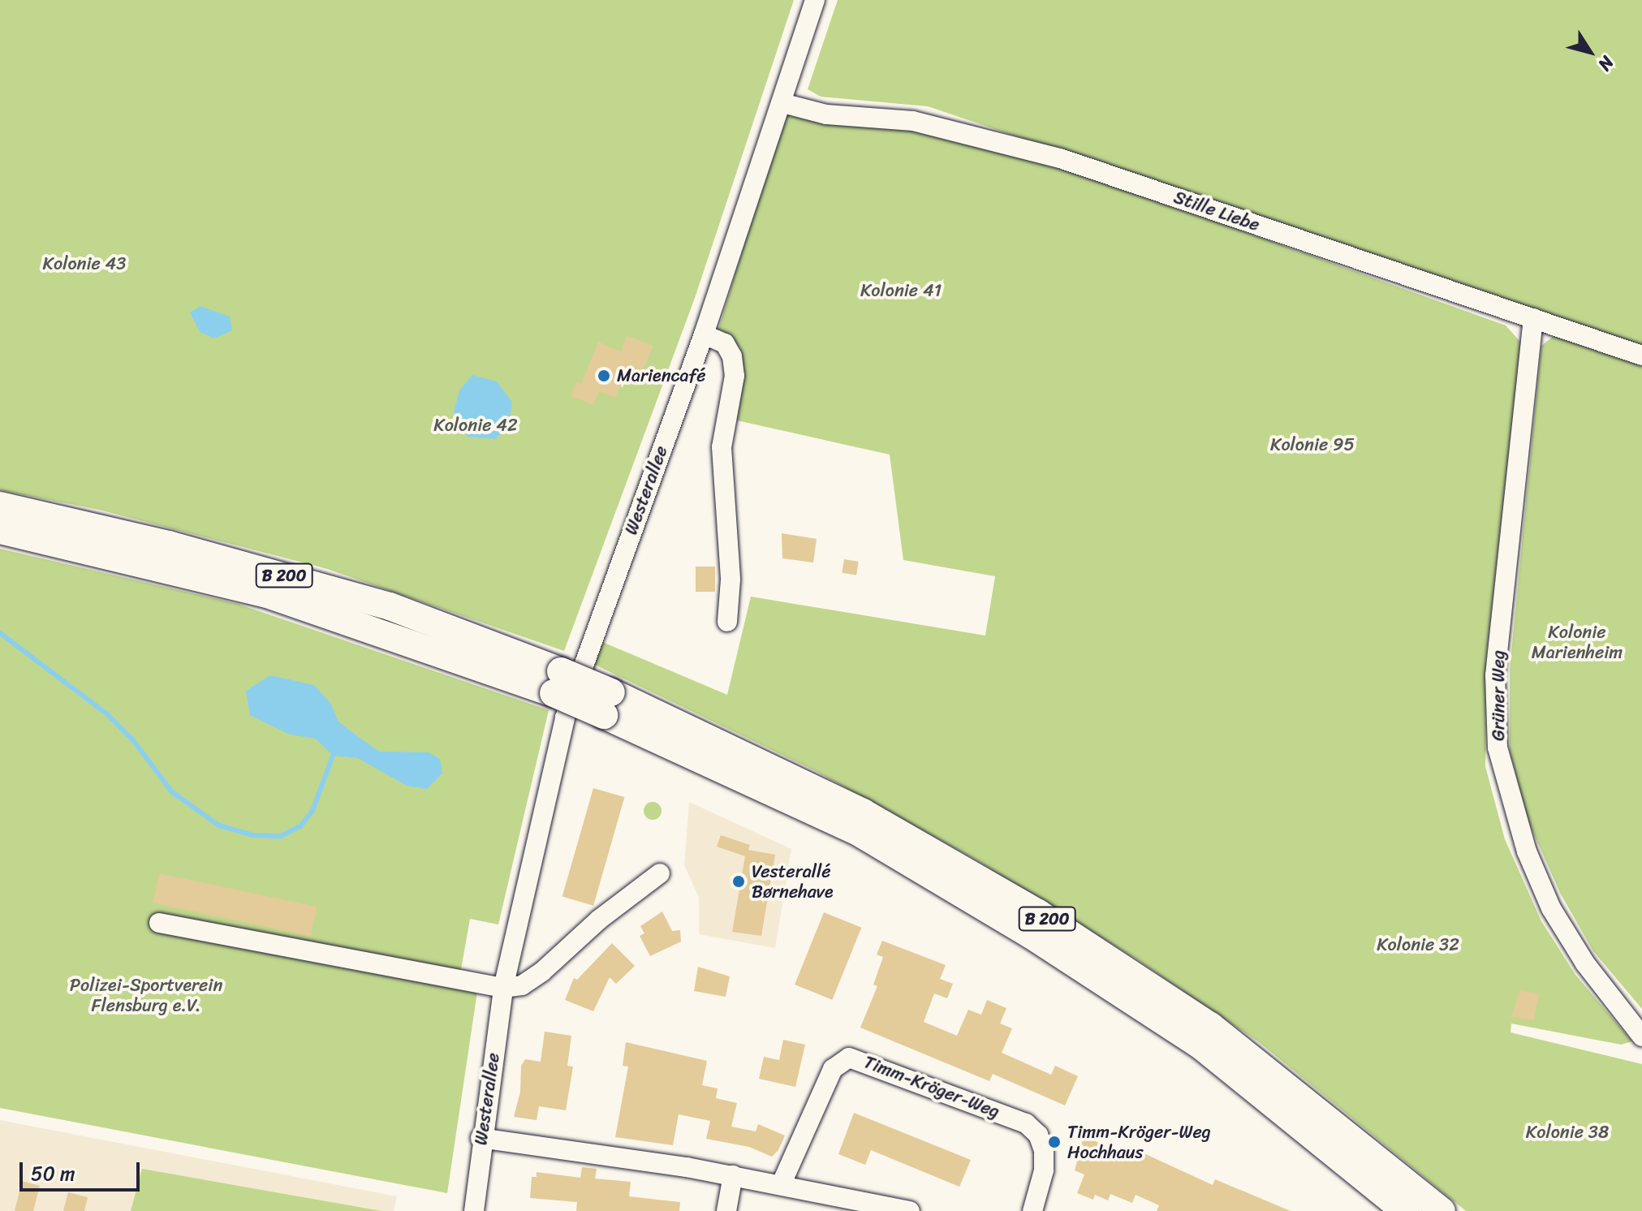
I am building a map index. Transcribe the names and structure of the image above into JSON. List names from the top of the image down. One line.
{"streets":{"highway":["B 200"],"street":["Stille Liebe","Westerallee","Grüner Weg","Timm-Kröger-Weg"]},"crossings":[["Stille Liebe","Westerallee"],["Stille Liebe","Grüner Weg"]],"parks":["Kolonie 43","Kolonie 41","Kolonie 42","Kolonie 95","Kolonie Marienheim","Kolonie 32","Polizei-Sportverein Flensburg e.V.","Kolonie 38"],"places":["Mariencafé","Vesterallé Børnehave","Timm-Kröger-Weg Hochhaus"],"scale_bar":"50 m","north":"bottom right"}
